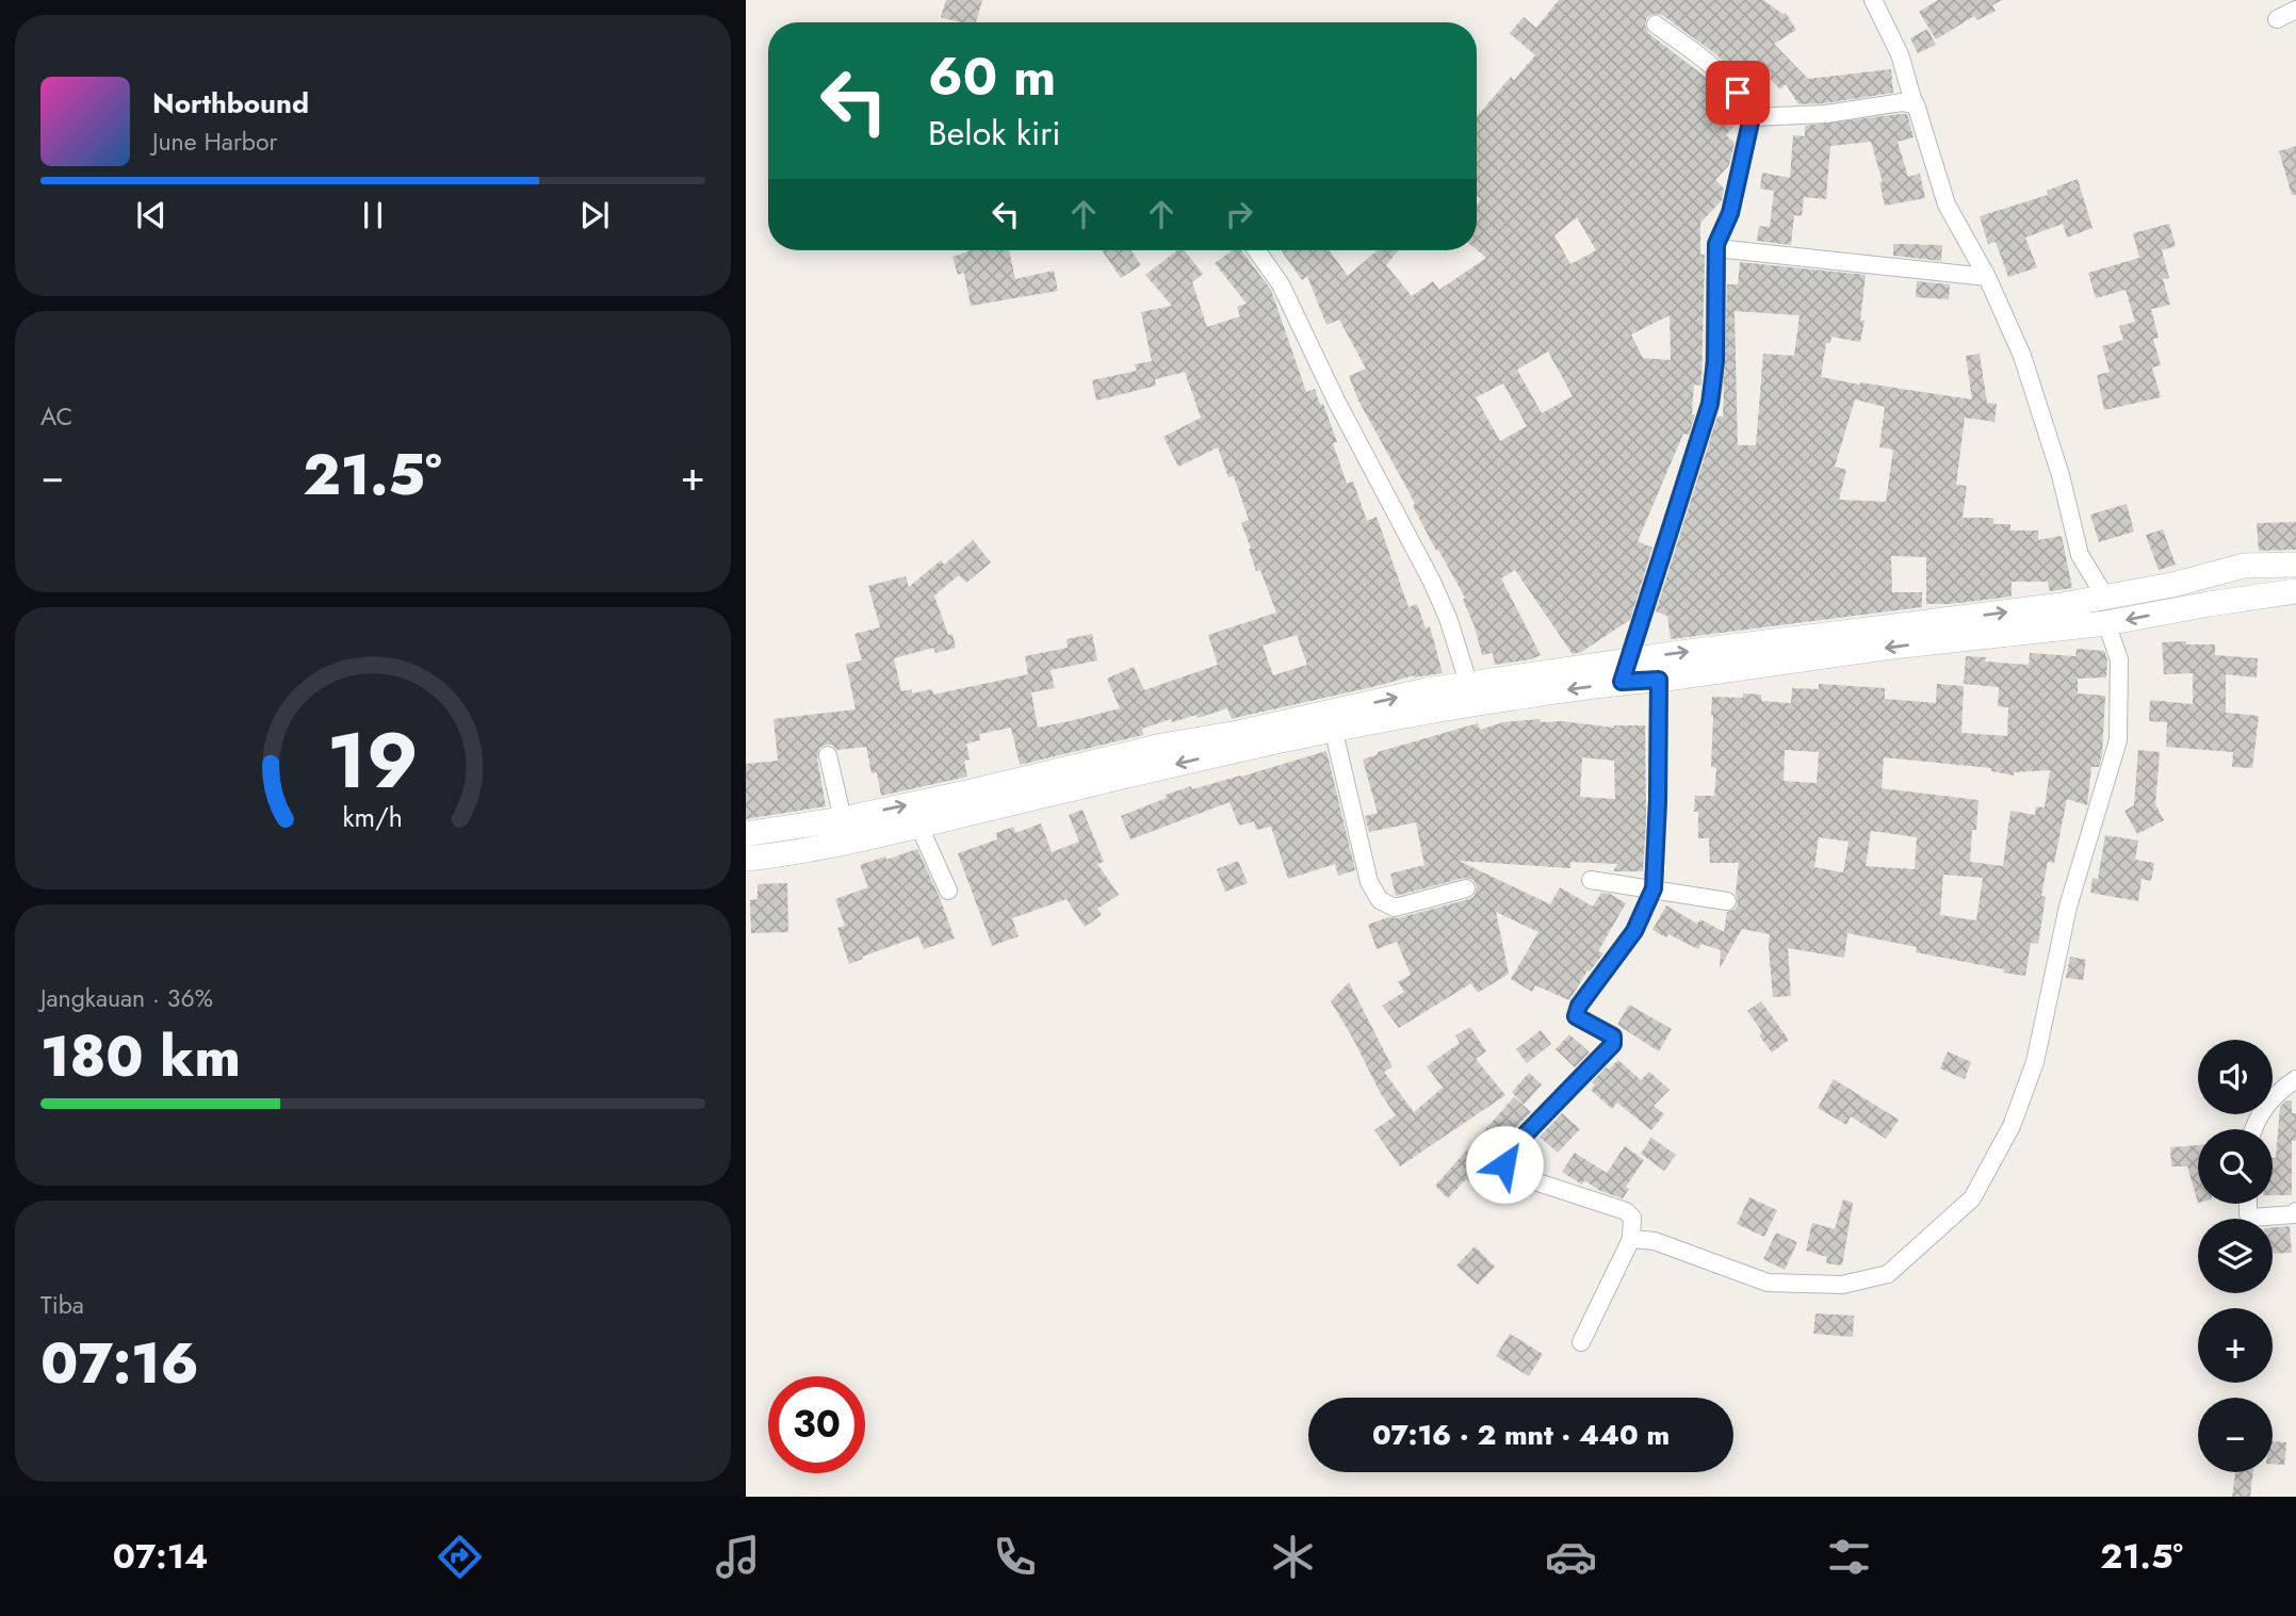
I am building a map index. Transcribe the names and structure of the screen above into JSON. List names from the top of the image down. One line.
{"page":{"turn":["60 m","Belok kiri"],"song":["Northbound","June Harbor"],"tile":["AC",["Jangkauan · 36%","180 km"],["Tiba","07:16"]],"heat":["−","21.5°","+"],"map_buttons":["+","−"],"limit":"30","trip":"07:16 · 2 mnt · 440 m","tabs":["07:14","21.5°"],"gauge":["19","km/h"]}}
